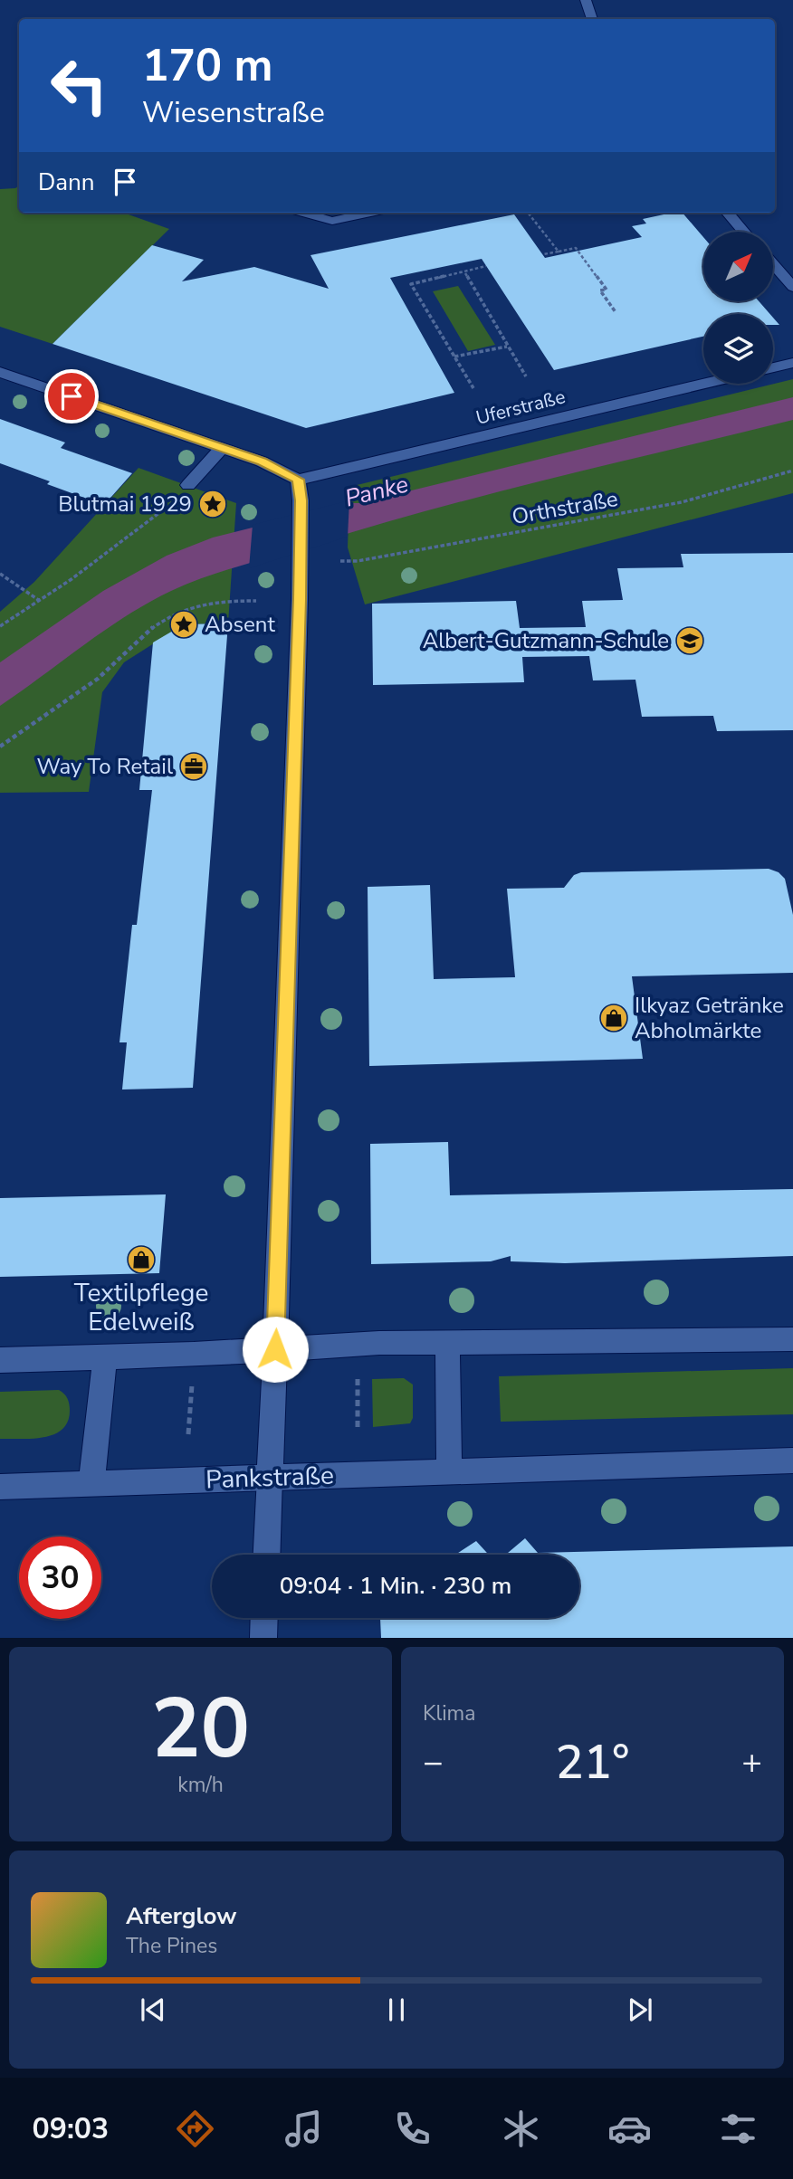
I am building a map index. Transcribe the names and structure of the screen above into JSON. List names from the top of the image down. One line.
{"streets":{"street":["Uferstraße","Pankstraße"],"path":["Orthstraße"]},"water":["Panke"],"places":{"place":["Blutmai 1929","Absent"],"school or university":["Albert-Gutzmann-Schule"],"office":["Way To Retail"],"shop":["Ilkyaz Getränke Abholmärkte","Textilpflege Edelweiß"]},"north":"top right","page":{"turn":["170 m","Wiesenstraße"],"then":"Dann","limit":"30","trip":"09:04 · 1 Min. · 230 m","tile":[["20","km/h"],"Klima"],"heat":["−","21°","+"],"song":["Afterglow","The Pines"],"tabs":"09:03"}}
